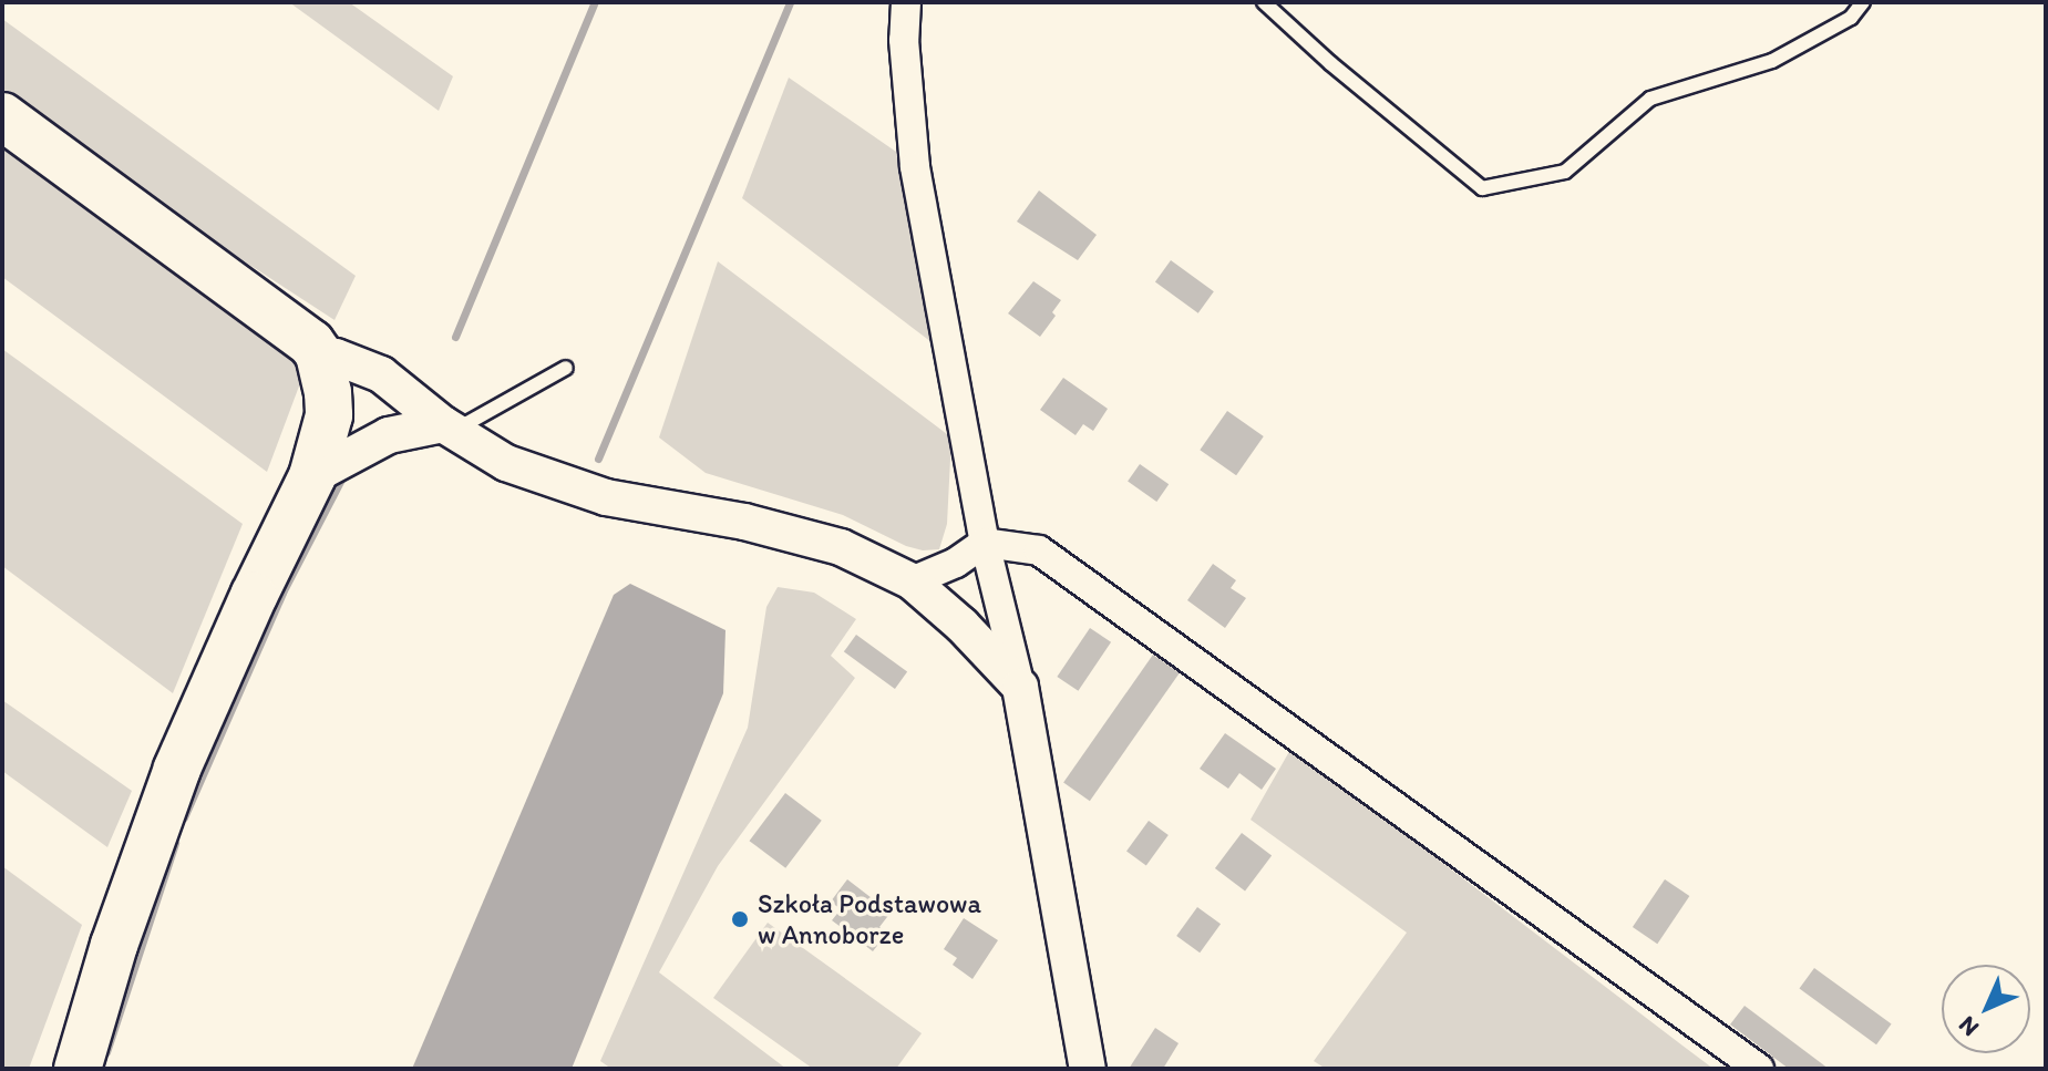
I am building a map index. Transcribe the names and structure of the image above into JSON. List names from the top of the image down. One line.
{"places":["Szkoła Podstawowa w Annoborze"],"north":"bottom left"}
